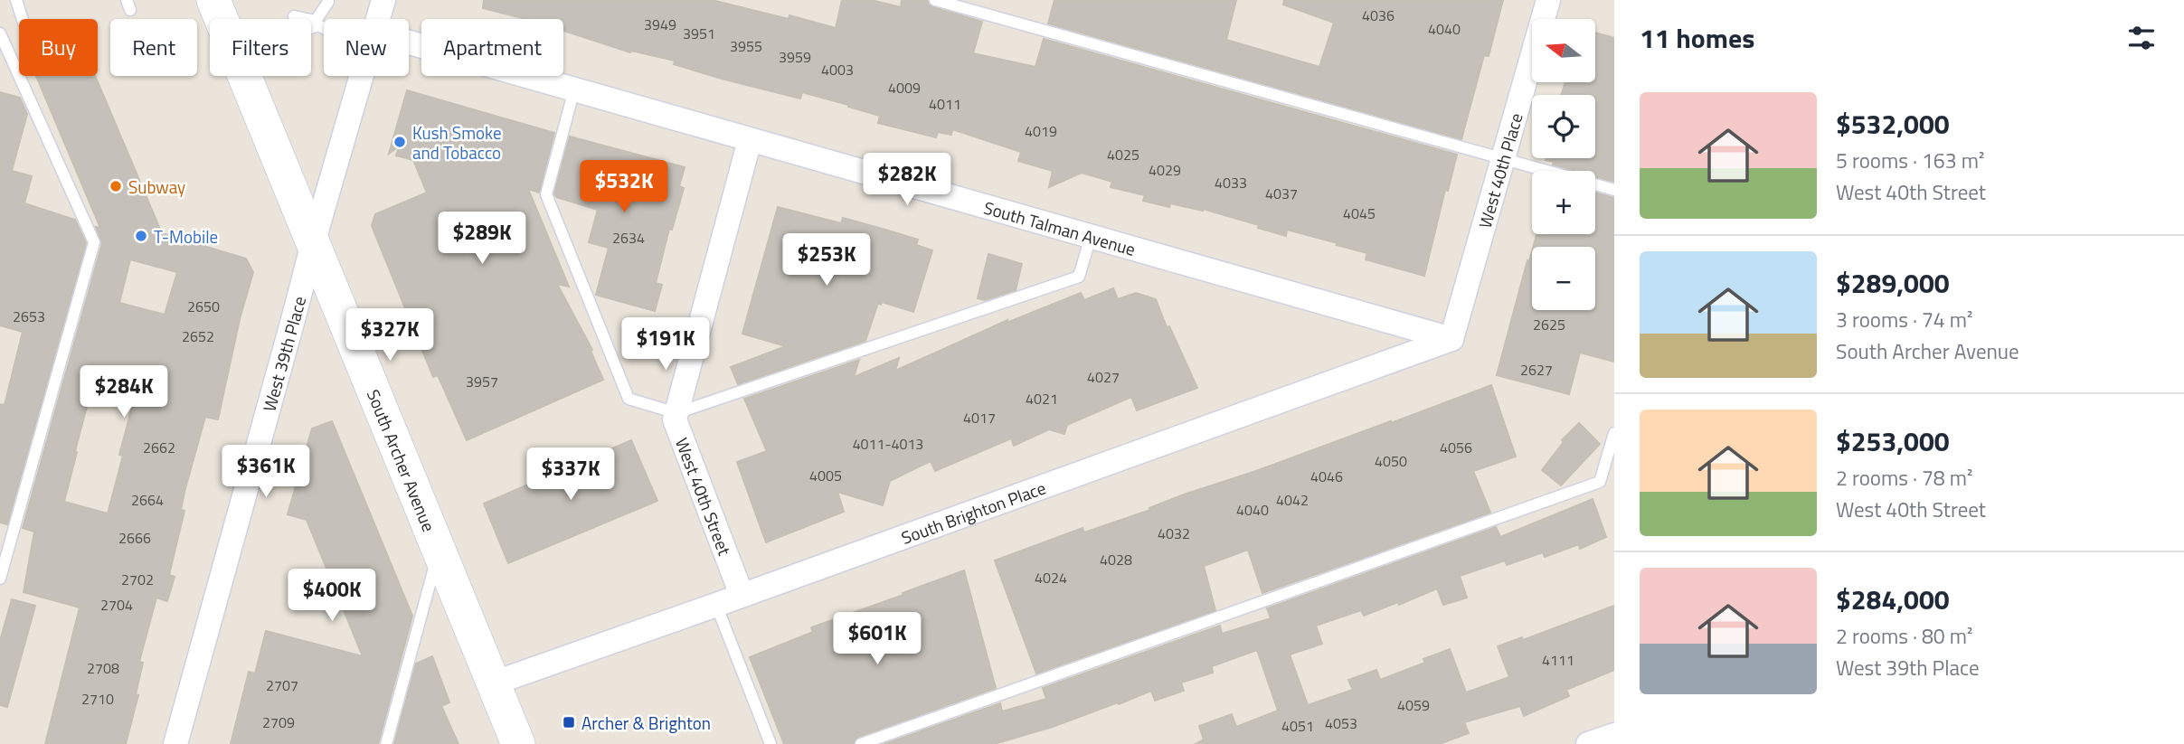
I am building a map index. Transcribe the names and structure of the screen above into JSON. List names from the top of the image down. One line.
{"streets":{"main road":["South Archer Avenue"],"street":["West 40th Place","South Talman Avenue","West 39th Place","West 40th Street","South Brighton Place"]},"crossings":[["West 40th Place","South Talman Avenue"],["West 40th Place","South Brighton Place"],["South Talman Avenue","West 40th Street"],["South Talman Avenue","South Brighton Place"],["West 39th Place","South Archer Avenue"],["South Archer Avenue","South Brighton Place"],["West 40th Street","South Brighton Place"]],"places":{"other":["Kush Smoke and Tobacco","Subway","T-Mobile"],"transit":["Archer & Brighton"]},"house_numbers":["4036","3949","4040","3951","3955","3959","4003","4009","4011","4019","4025","4029","4033","4037","4045","2634","2650","2653","2625","2652","2627","4027","3957","4021","4017","4011-4013","2662","4056","4050","4005","4046","2664","4042","4040","4032","2666","4028","4024","2702","2704","4111","2708","2707","2710","4059","2709","4053","4051"],"north":"left","page":{"heading":"11 homes","map_buttons":["+","−"],"chip":["Buy","Rent","Filters","New","Apartment"],"list":[{"name":"$532,000","note":"5 rooms · 163 m² · West 40th Street"},{"name":"$289,000","note":"3 rooms · 74 m² · South Archer Avenue"},{"name":"$253,000","note":"2 rooms · 78 m² · West 40th Street"},{"name":"$284,000","note":"2 rooms · 80 m² · West 39th Place"}],"price":["$282K","$532K","$289K","$253K","$327K","$191K","$284K","$361K","$337K","$400K","$601K"]}}
